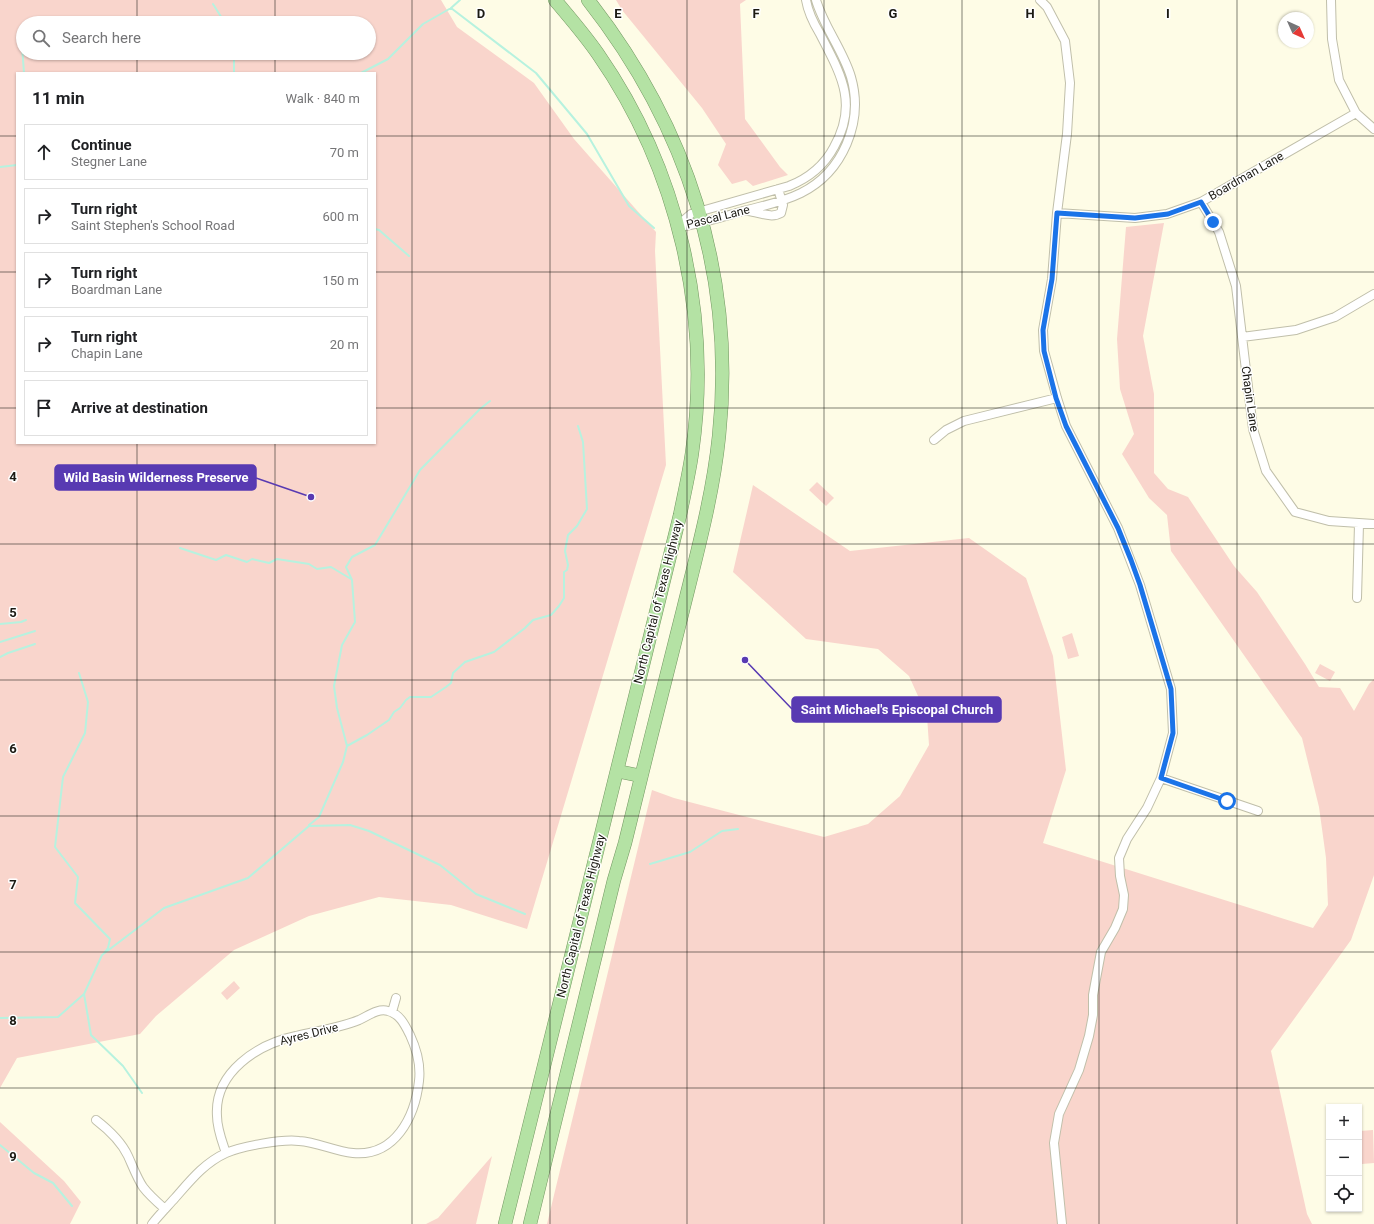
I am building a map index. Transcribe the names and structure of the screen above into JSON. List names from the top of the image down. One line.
{"streets":{"highway":["North Capital of Texas Highway"],"street":["Boardman Lane","Pascal Lane","Chapin Lane","Ayres Drive"]},"crossings":[["Boardman Lane","Chapin Lane"],["Pascal Lane","North Capital of Texas Highway"]],"places":["Wild Basin Wilderness Preserve","Saint Michael's Episcopal Church"],"north":"bottom right","page":{"search":"Search here","heading":["11 min","Walk · 840 m"],"list":[["Continue","Stegner Lane","70 m"],["Turn right","Saint Stephen's School Road","600 m"],["Turn right","Boardman Lane","150 m"],["Turn right","Chapin Lane","20 m"],"Arrive at destination"],"map_buttons":["+","−"]},"grid":{"columns":["D","E","F","G","H","I"],"rows":["4","5","6","7","8","9"]}}
